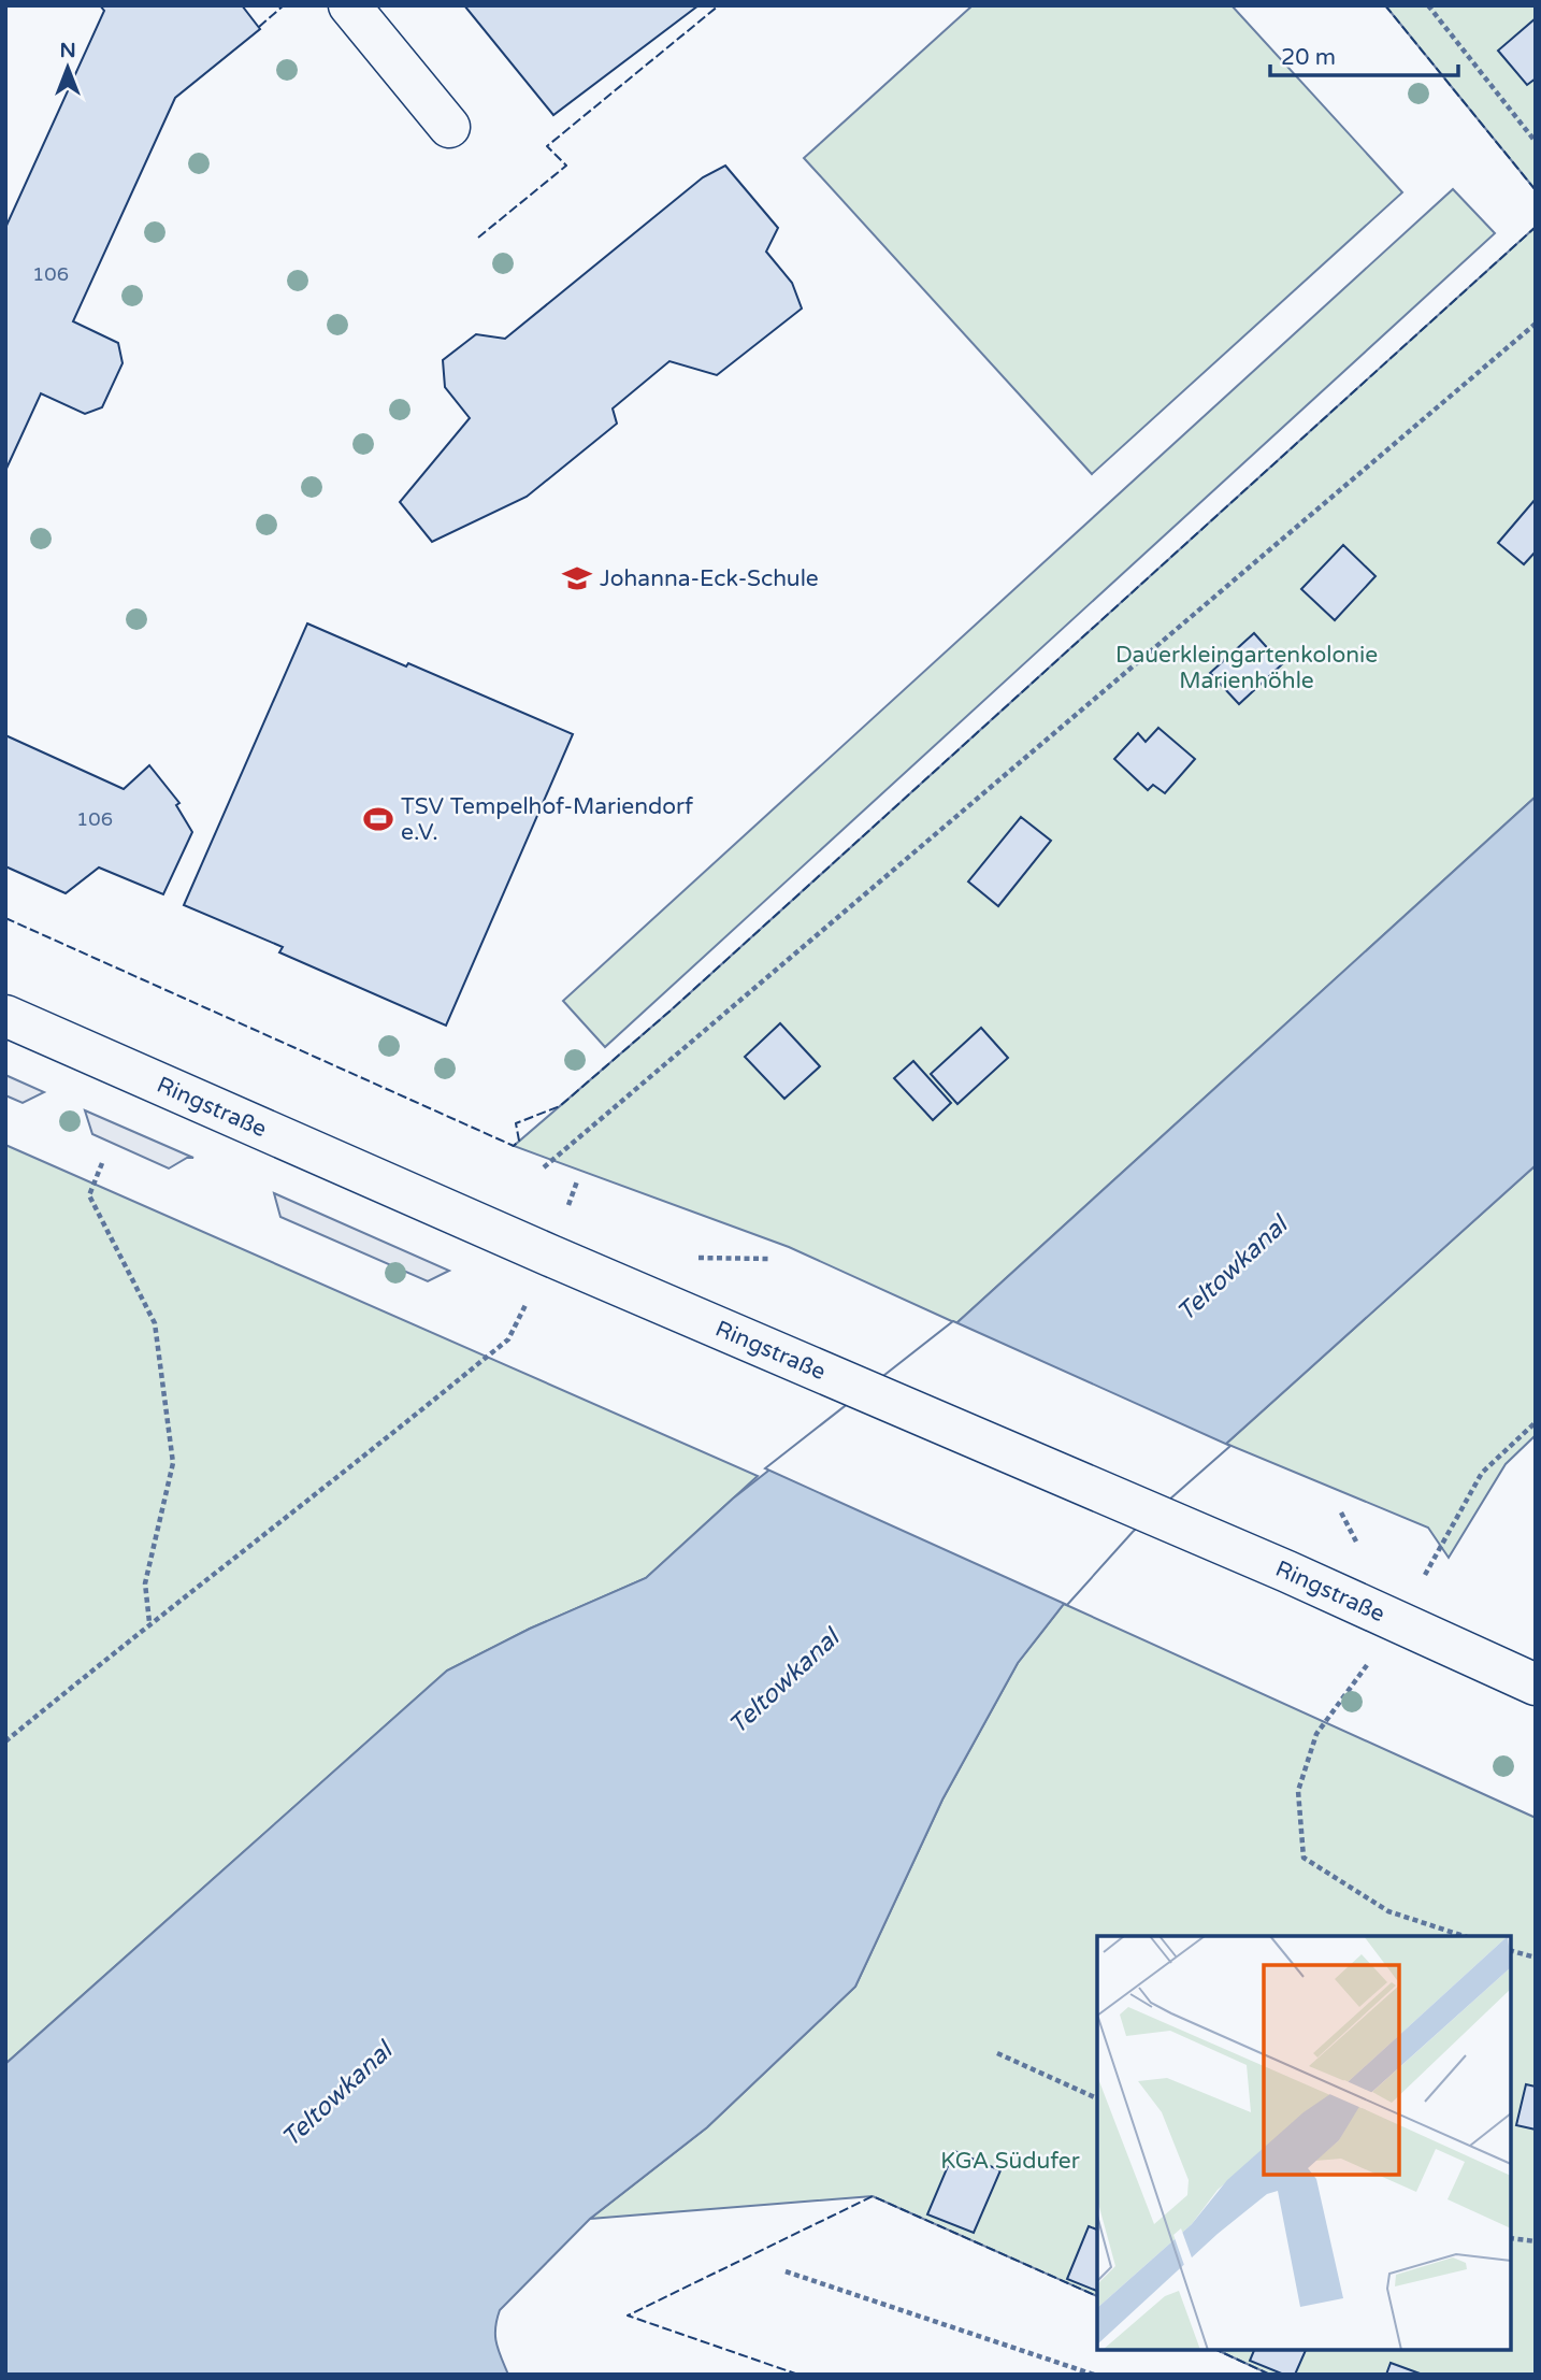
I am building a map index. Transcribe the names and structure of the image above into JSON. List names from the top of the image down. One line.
{"streets":{"main road":["Ringstraße"]},"water":["Teltowkanal"],"parks":["Dauerkleingartenkolonie Marienhöhle","KGA Südufer"],"places":{"school or university":["Johanna-Eck-Schule"],"sports":["TSV Tempelhof-Mariendorf e.V."]},"house_numbers":["106","106"],"scale_bar":"20 m","north":"top"}
